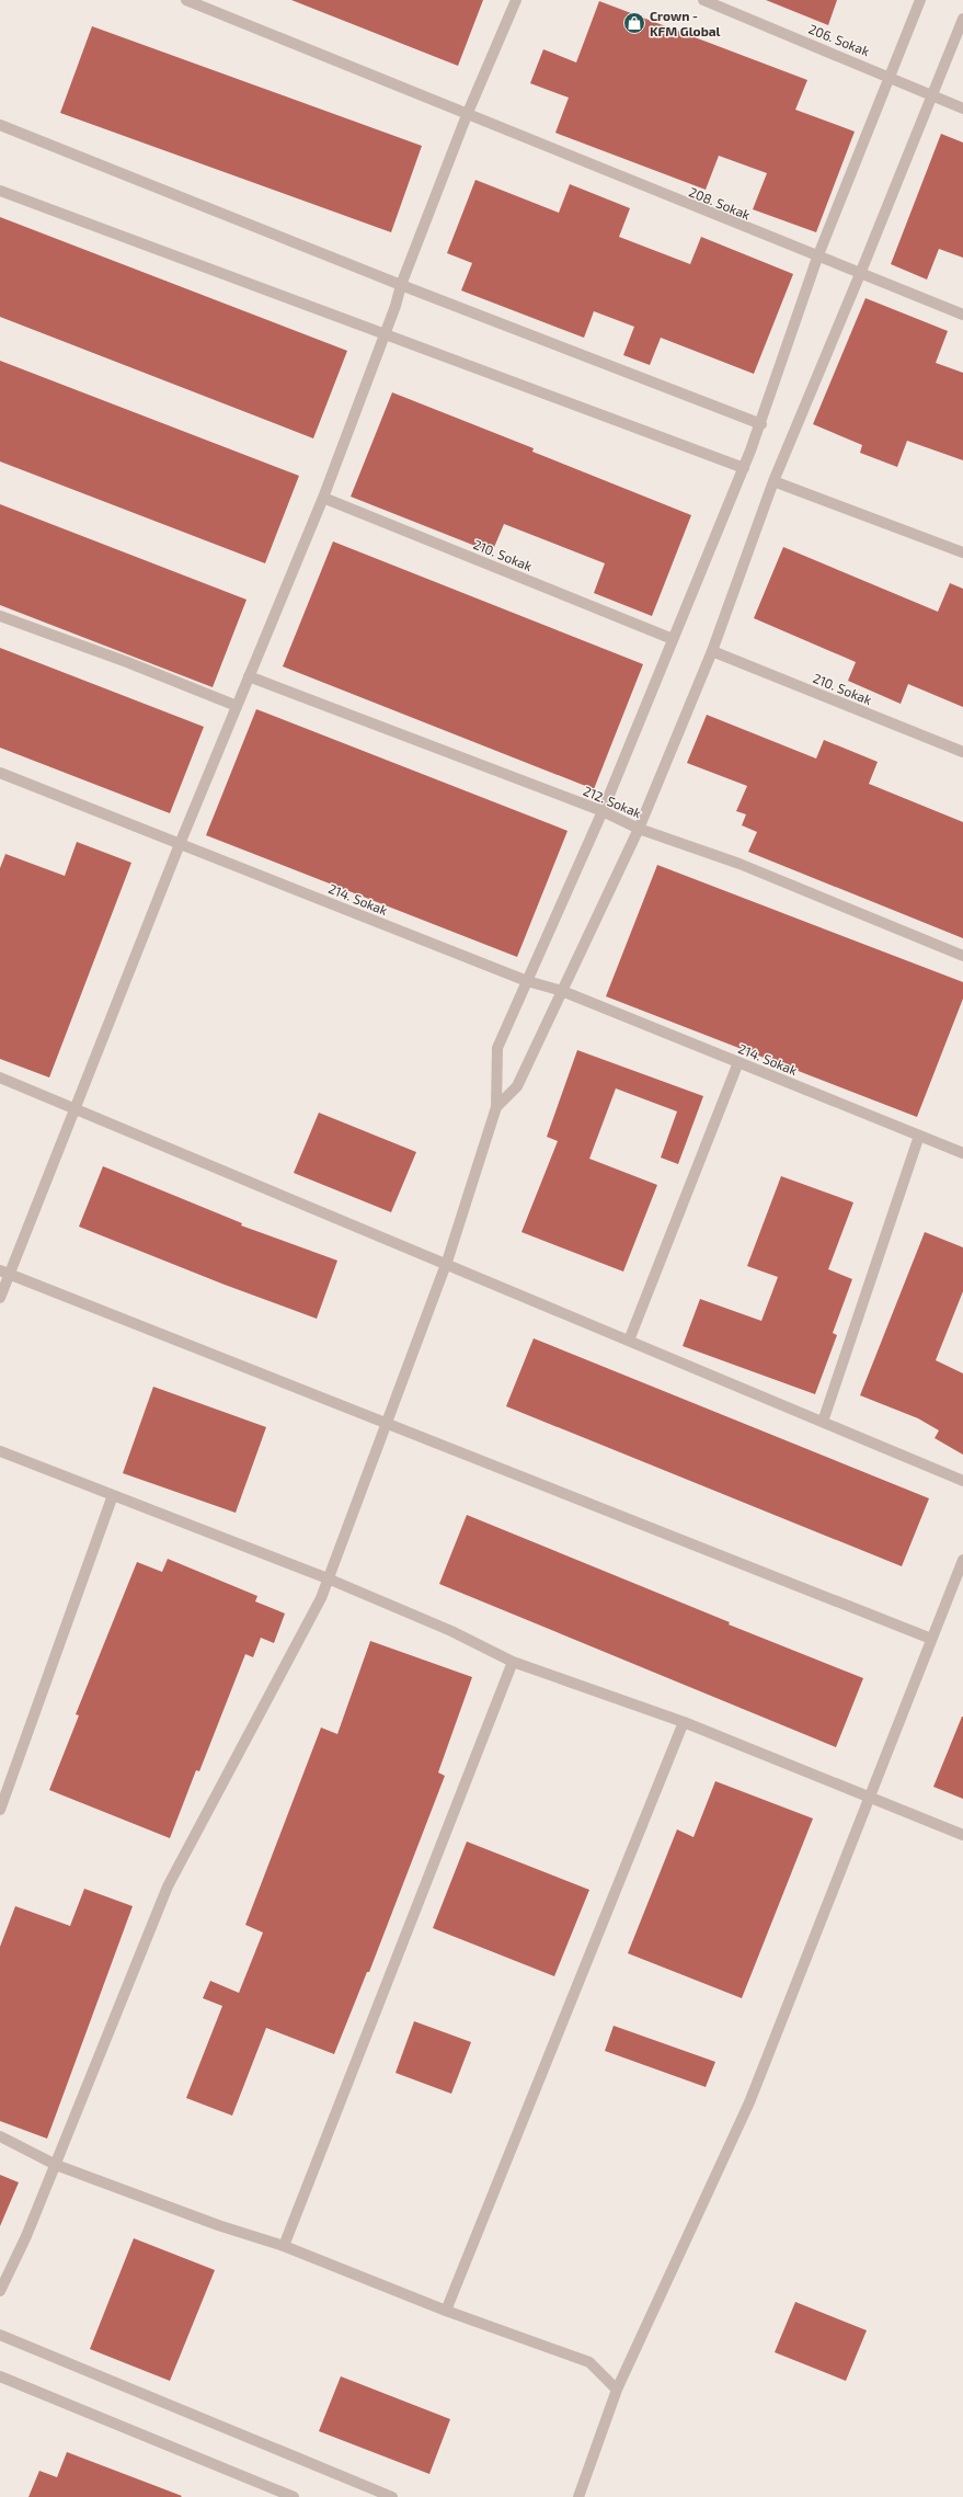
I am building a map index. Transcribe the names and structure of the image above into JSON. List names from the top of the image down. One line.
{"streets":{"street":["206. Sokak","208. Sokak","210. Sokak","212. Sokak","214. Sokak"]},"places":{"shop":["Crown - KFM Global"]}}
